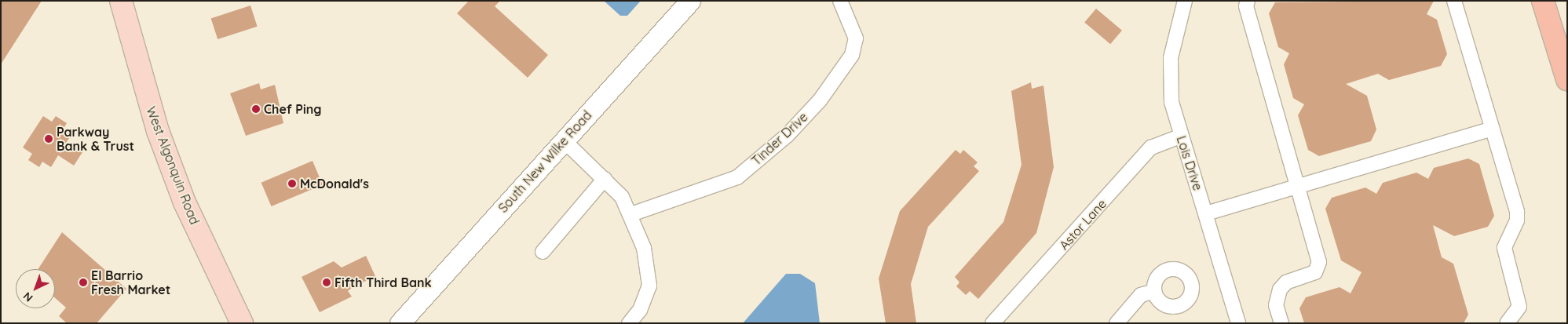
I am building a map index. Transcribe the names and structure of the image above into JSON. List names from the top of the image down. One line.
{"streets":{"main road":["South New Wilke Road","West Algonquin Road"],"street":["Tinder Drive","Lois Drive","Astor Lane"]},"crossings":[["Lois Drive","Astor Lane"]],"places":["Chef Ping","Parkway Bank & Trust","McDonald's","El Barrio Fresh Market","Fifth Third Bank"],"north":"bottom left"}
